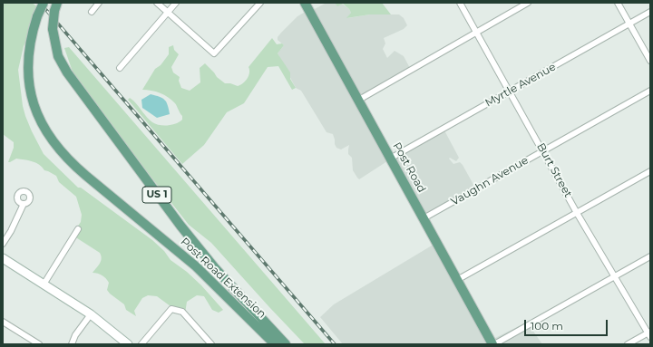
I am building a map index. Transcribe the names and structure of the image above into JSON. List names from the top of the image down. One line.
{"streets":{"main road":["Post Road","US 1","Post Road Extension"],"street":["Myrtle Avenue","Burt Street","Vaughn Avenue"]},"crossings":[["Myrtle Avenue","Post Road"],["Myrtle Avenue","Burt Street"],["Post Road","Vaughn Avenue"],["Burt Street","Vaughn Avenue"]],"scale_bar":"100 m"}
